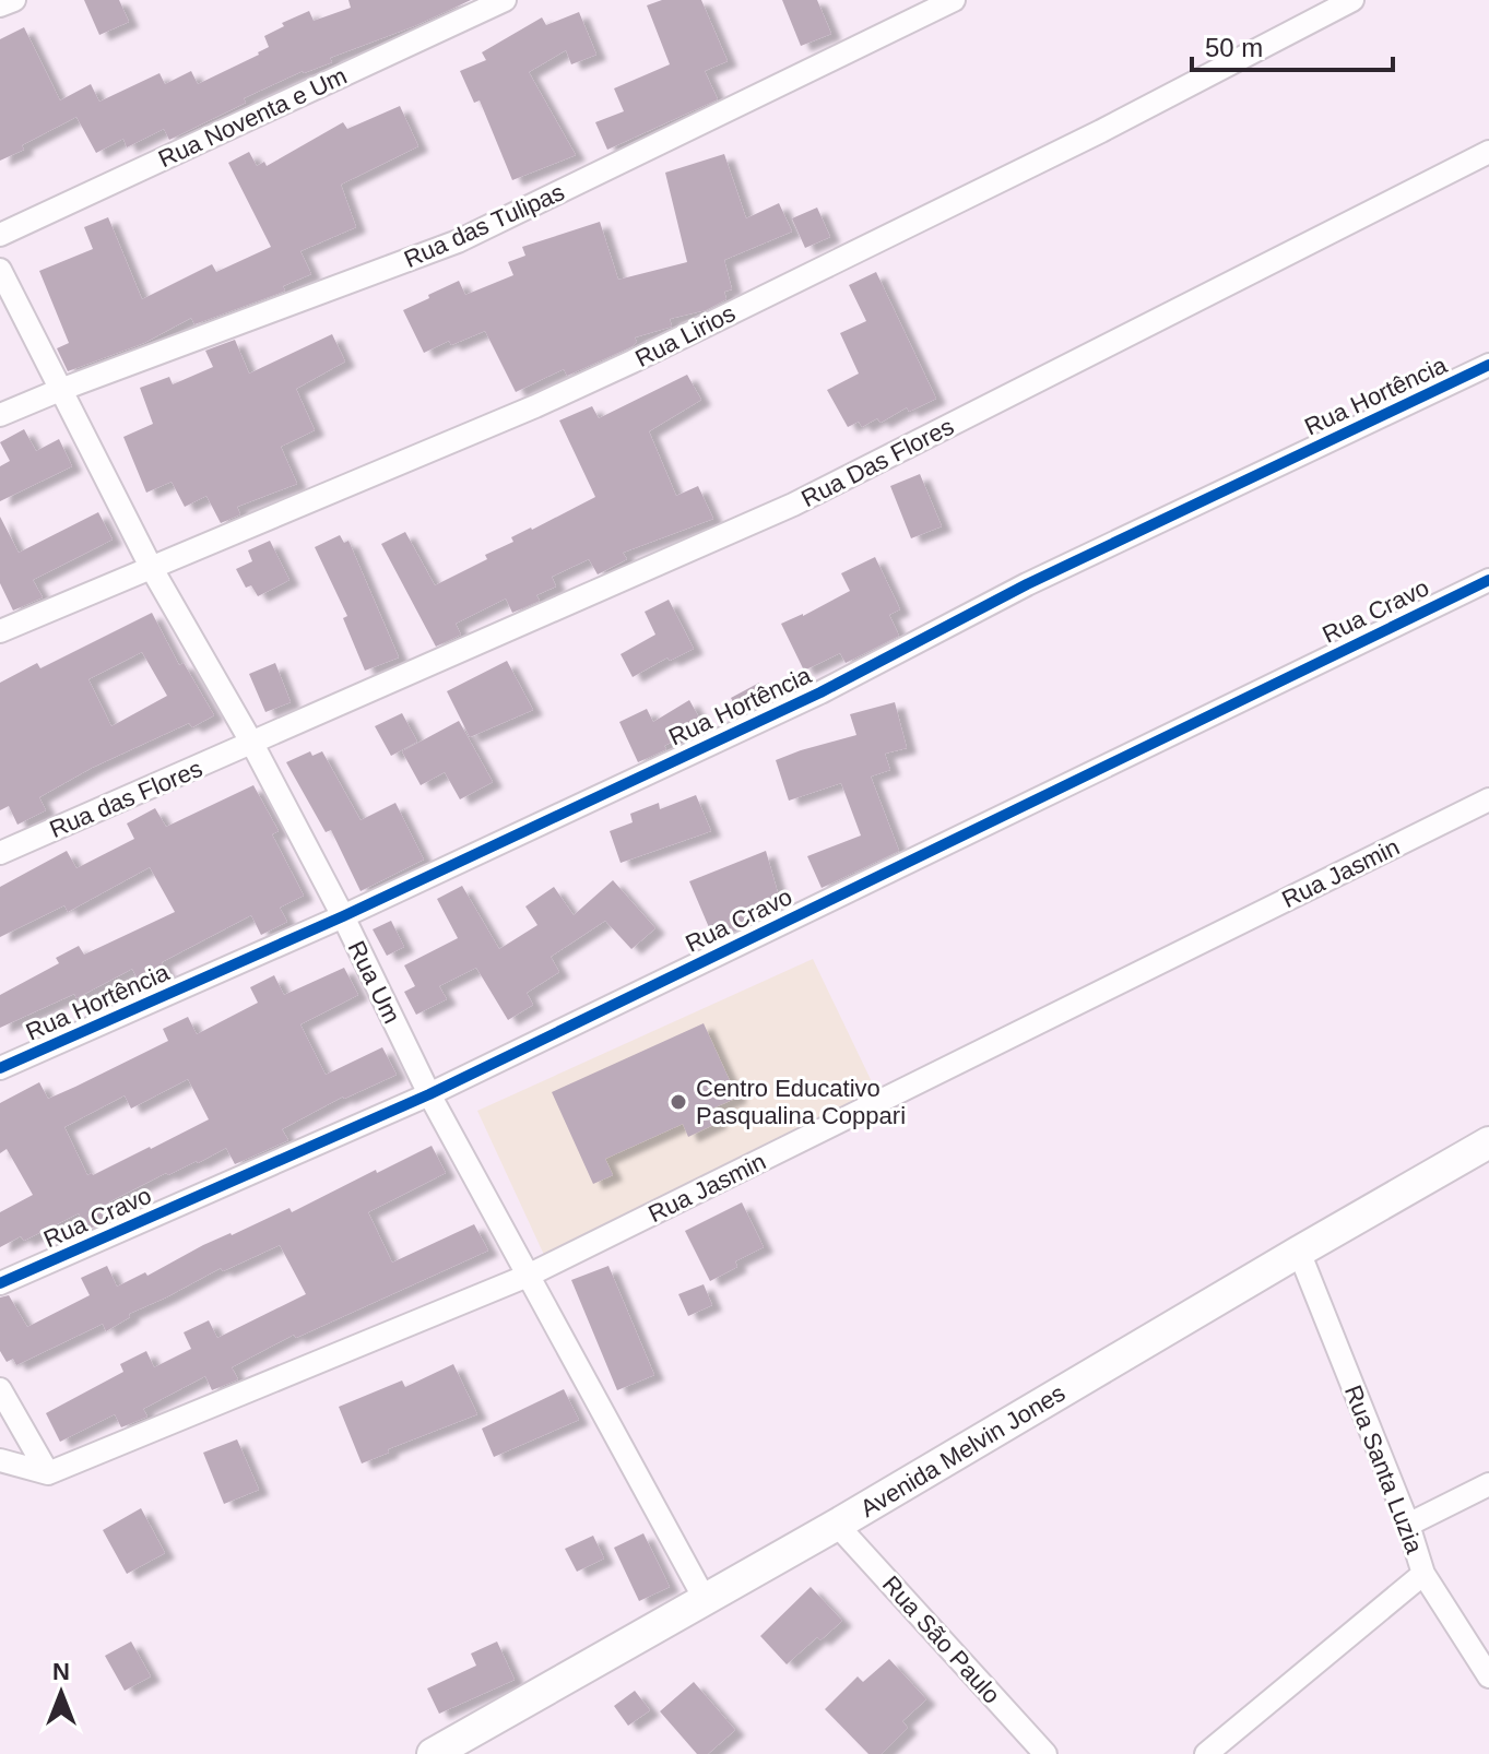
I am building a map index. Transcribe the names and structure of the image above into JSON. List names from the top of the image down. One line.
{"streets":{"main road":["Avenida Melvin Jones"],"street":["Rua Noventa e Um","Rua das Tulipas","Rua Lirios","Rua Hortência","Rua Das Flores","Rua Cravo","Rua das Flores","Rua Jasmin","Rua Um","Rua Santa Luzia","Rua São Paulo"]},"crossings":[["Rua das Tulipas","Rua Um"],["Rua Lirios","Rua Um"],["Rua Hortência","Rua Um"],["Rua Das Flores","Rua das Flores"],["Rua Das Flores","Rua Um"],["Rua Cravo","Rua Um"],["Rua das Flores","Rua Um"],["Rua Jasmin","Rua Um"],["Rua Um","Avenida Melvin Jones"],["Avenida Melvin Jones","Rua Santa Luzia"],["Avenida Melvin Jones","Rua São Paulo"]],"places":["Centro Educativo Pasqualina Coppari"],"scale_bar":"50 m","north":"top"}
